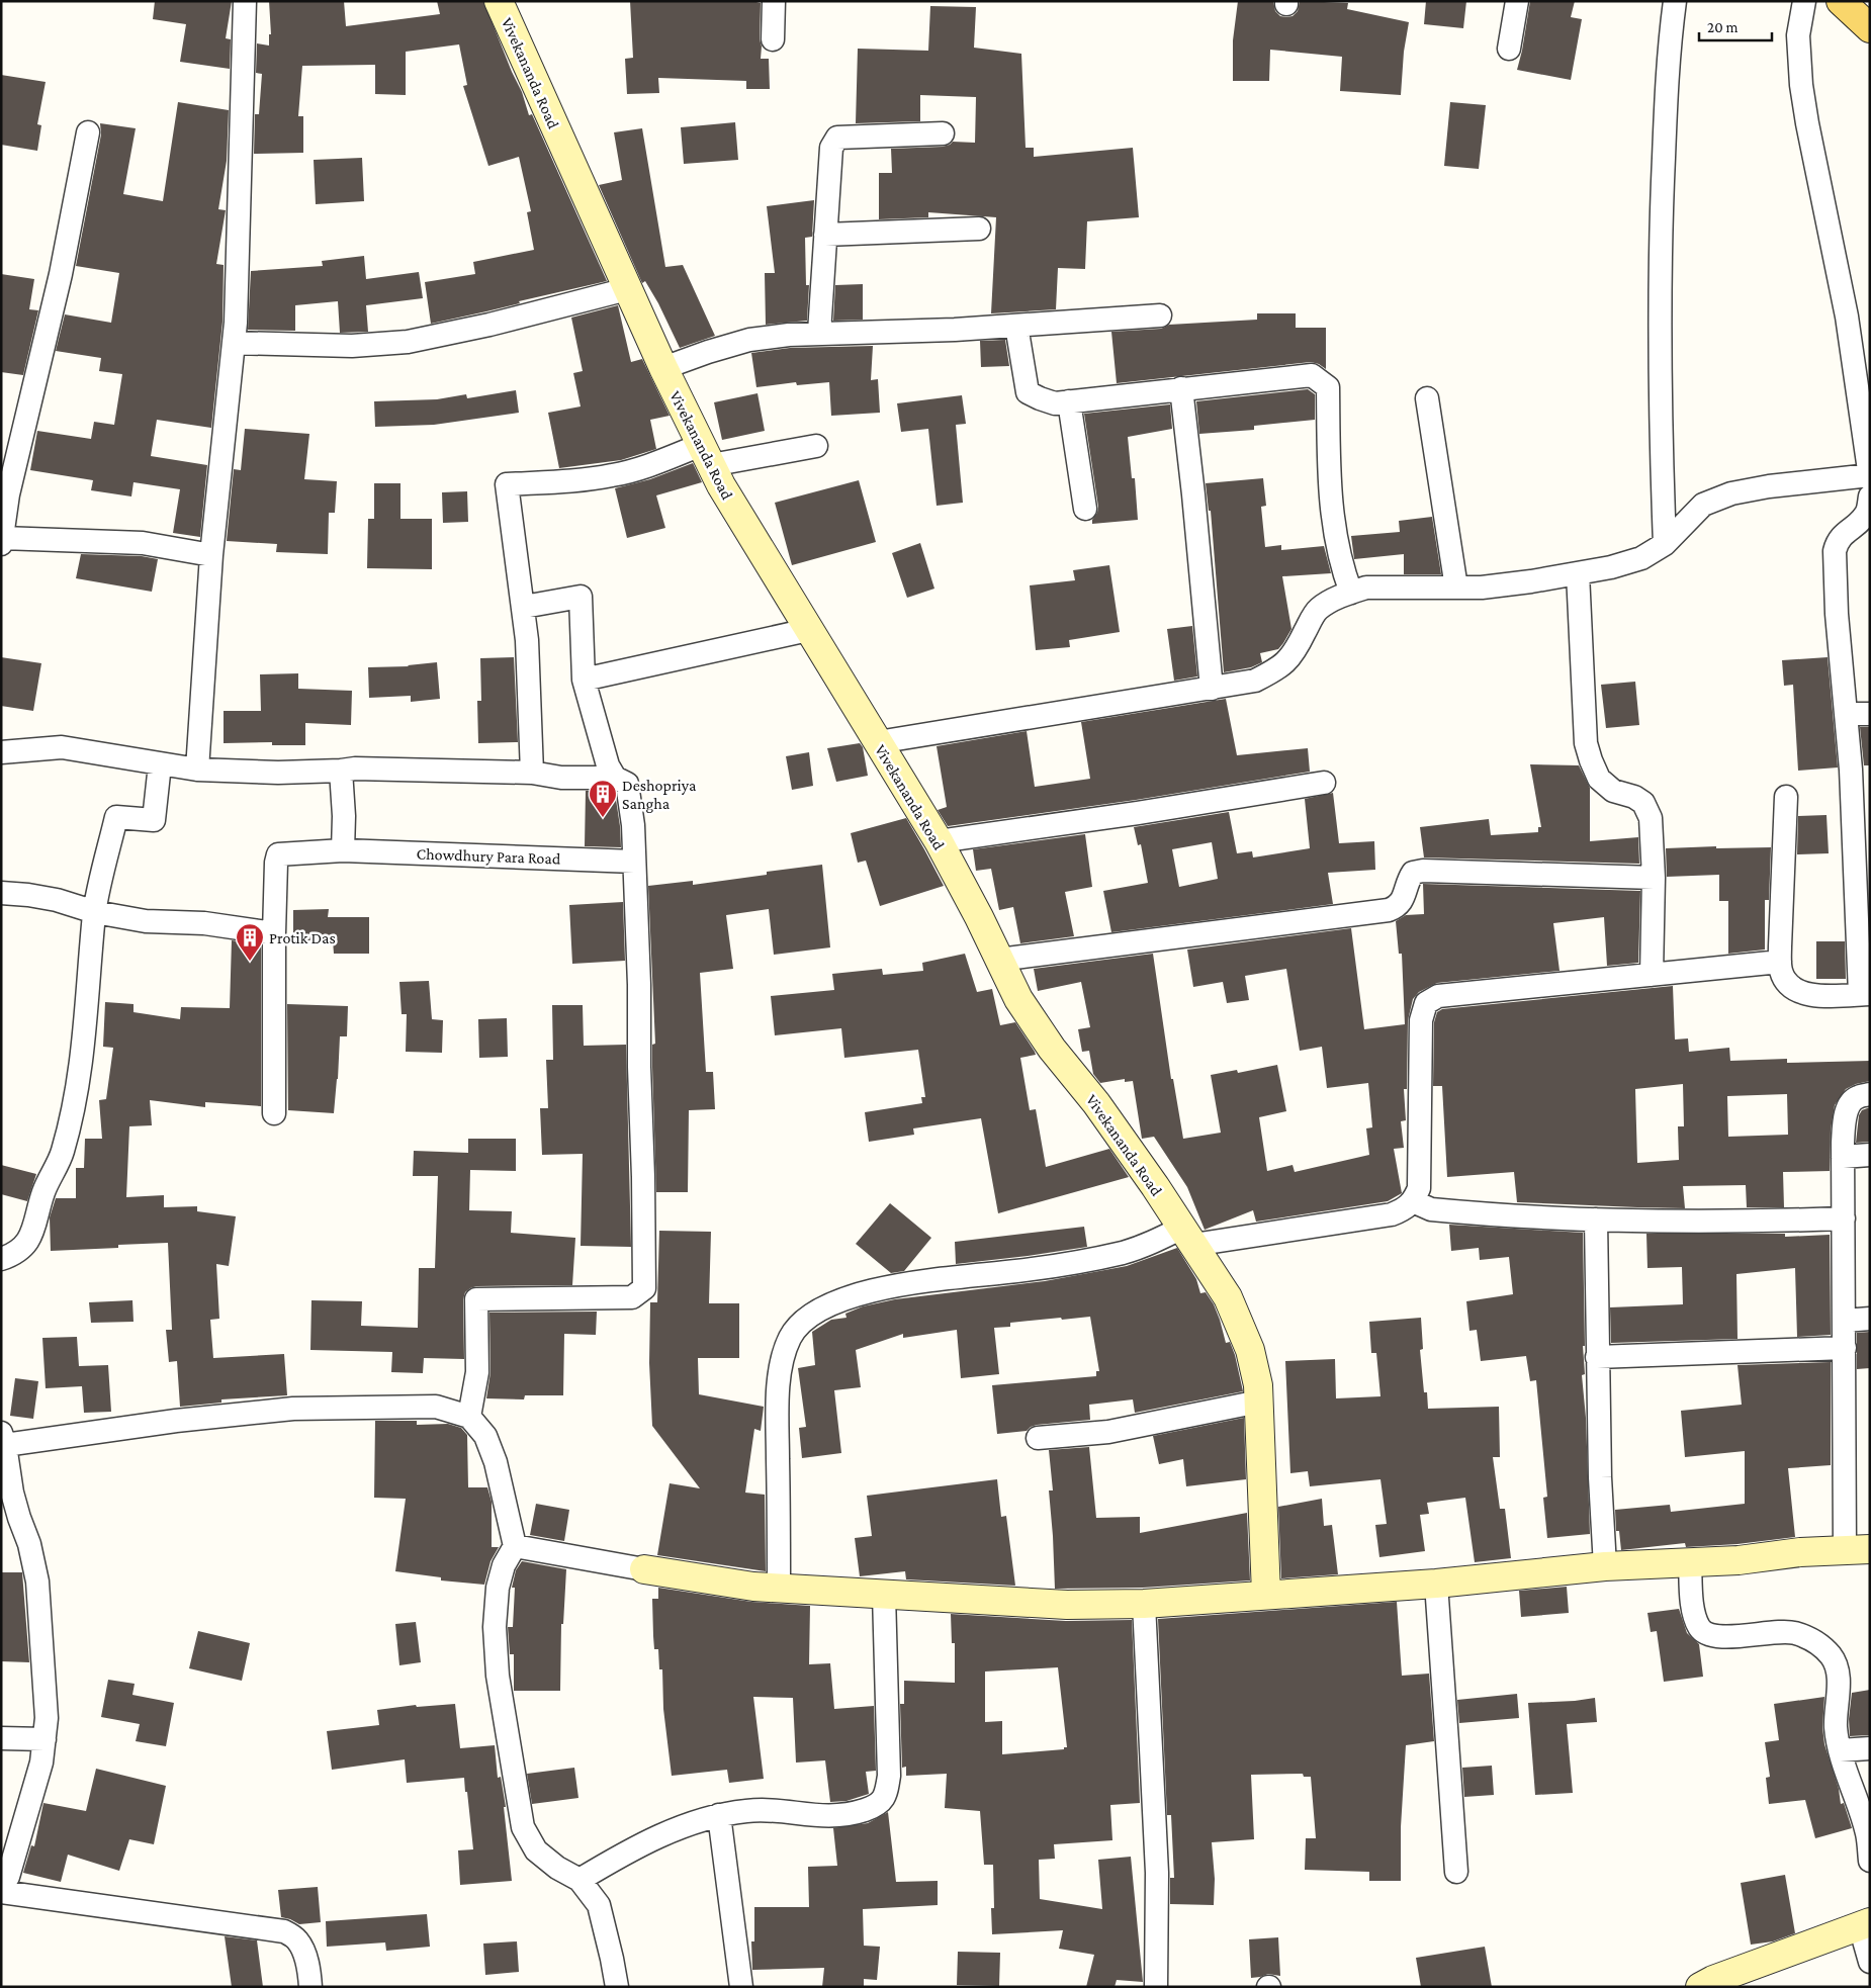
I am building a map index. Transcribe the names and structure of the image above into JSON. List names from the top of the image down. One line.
{"streets":{"street":["Vivekananda Road","Chowdhury Para Road"]},"places":{"building":["Deshopriya Sangha","Protik Das"]},"scale_bar":"20 m"}
